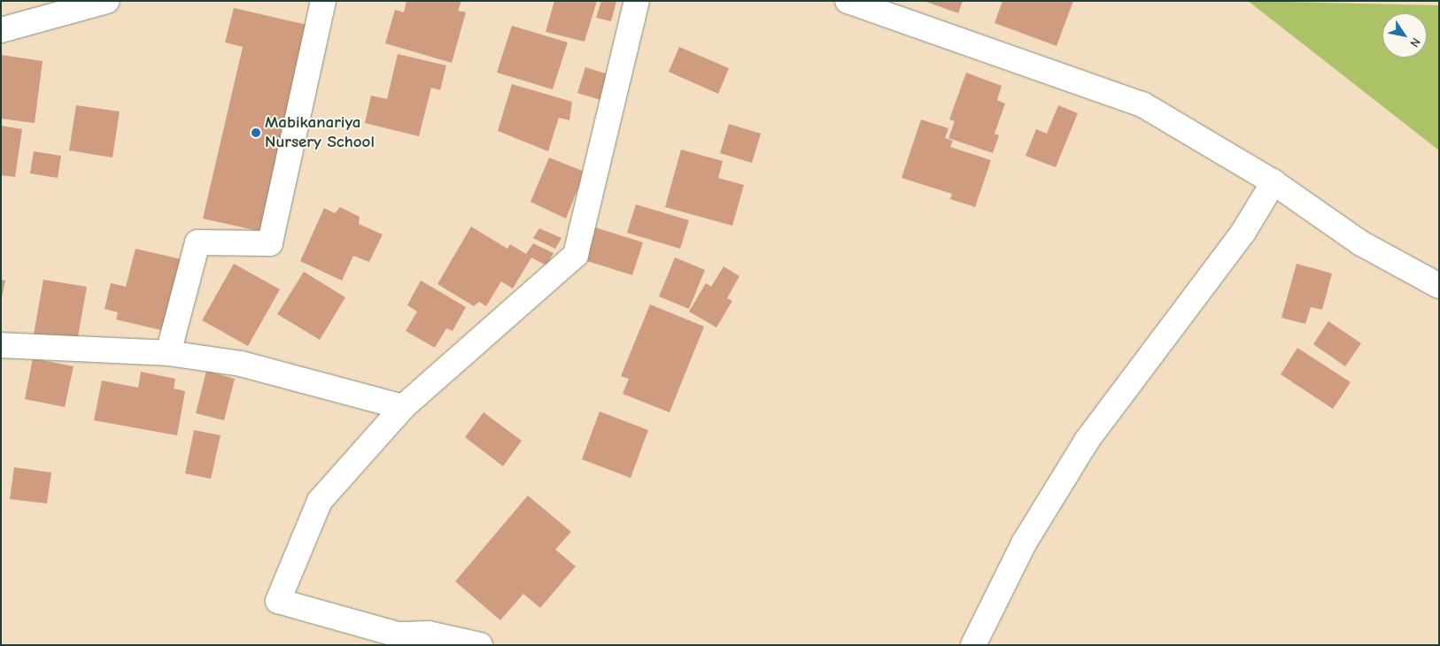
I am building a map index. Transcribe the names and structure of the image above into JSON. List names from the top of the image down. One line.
{"places":["Mabikanariya Nursery School"],"north":"bottom right"}
